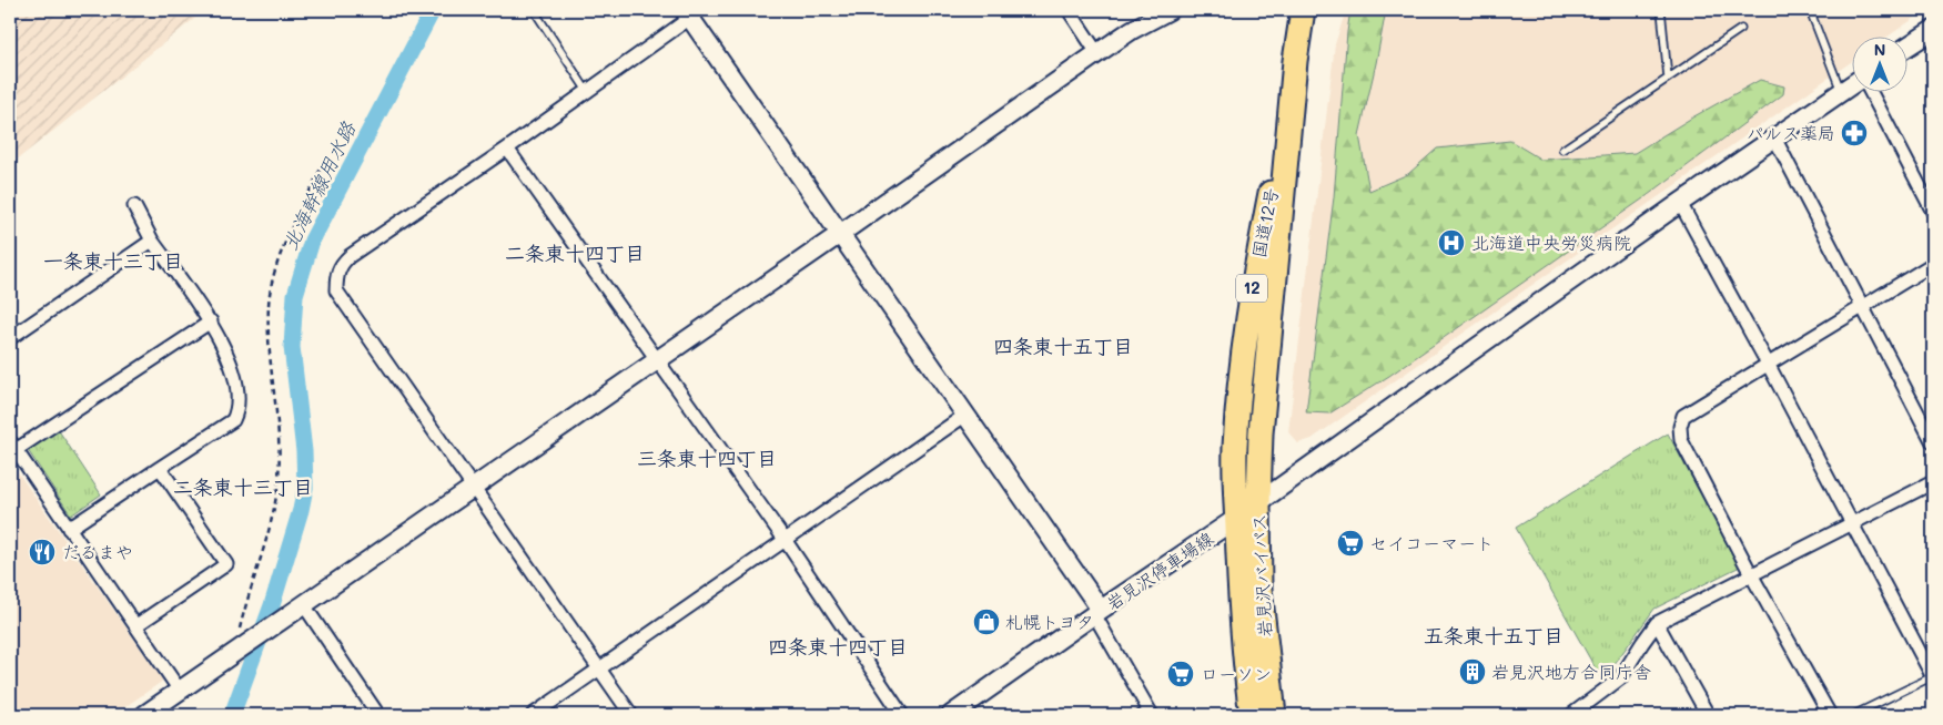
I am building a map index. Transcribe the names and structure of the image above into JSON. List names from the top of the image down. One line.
{"streets":{"highway":["国道12号","12","岩見沢バイパス"],"street":["岩見沢停車場線"]},"crossings":[["国道12号","岩見沢停車場線"],["国道12号","岩見沢バイパス"],["岩見沢停車場線","岩見沢バイパス"]],"districts":["二条東十四丁目","一条東十三丁目","四条東十五丁目","三条東十四丁目","二条東十三丁目","五条東十五丁目","四条東十四丁目"],"water":["北海幹線用水路"],"places":{"pharmacy":["パルス薬局"],"hospital":["北海道中央労災病院"],"supermarket":["セイコーマート","ローソン"],"restaurant":["だるまや"],"shop":["札幌トヨタ"],"building":["岩見沢地方合同庁舎"]},"north":"top"}
